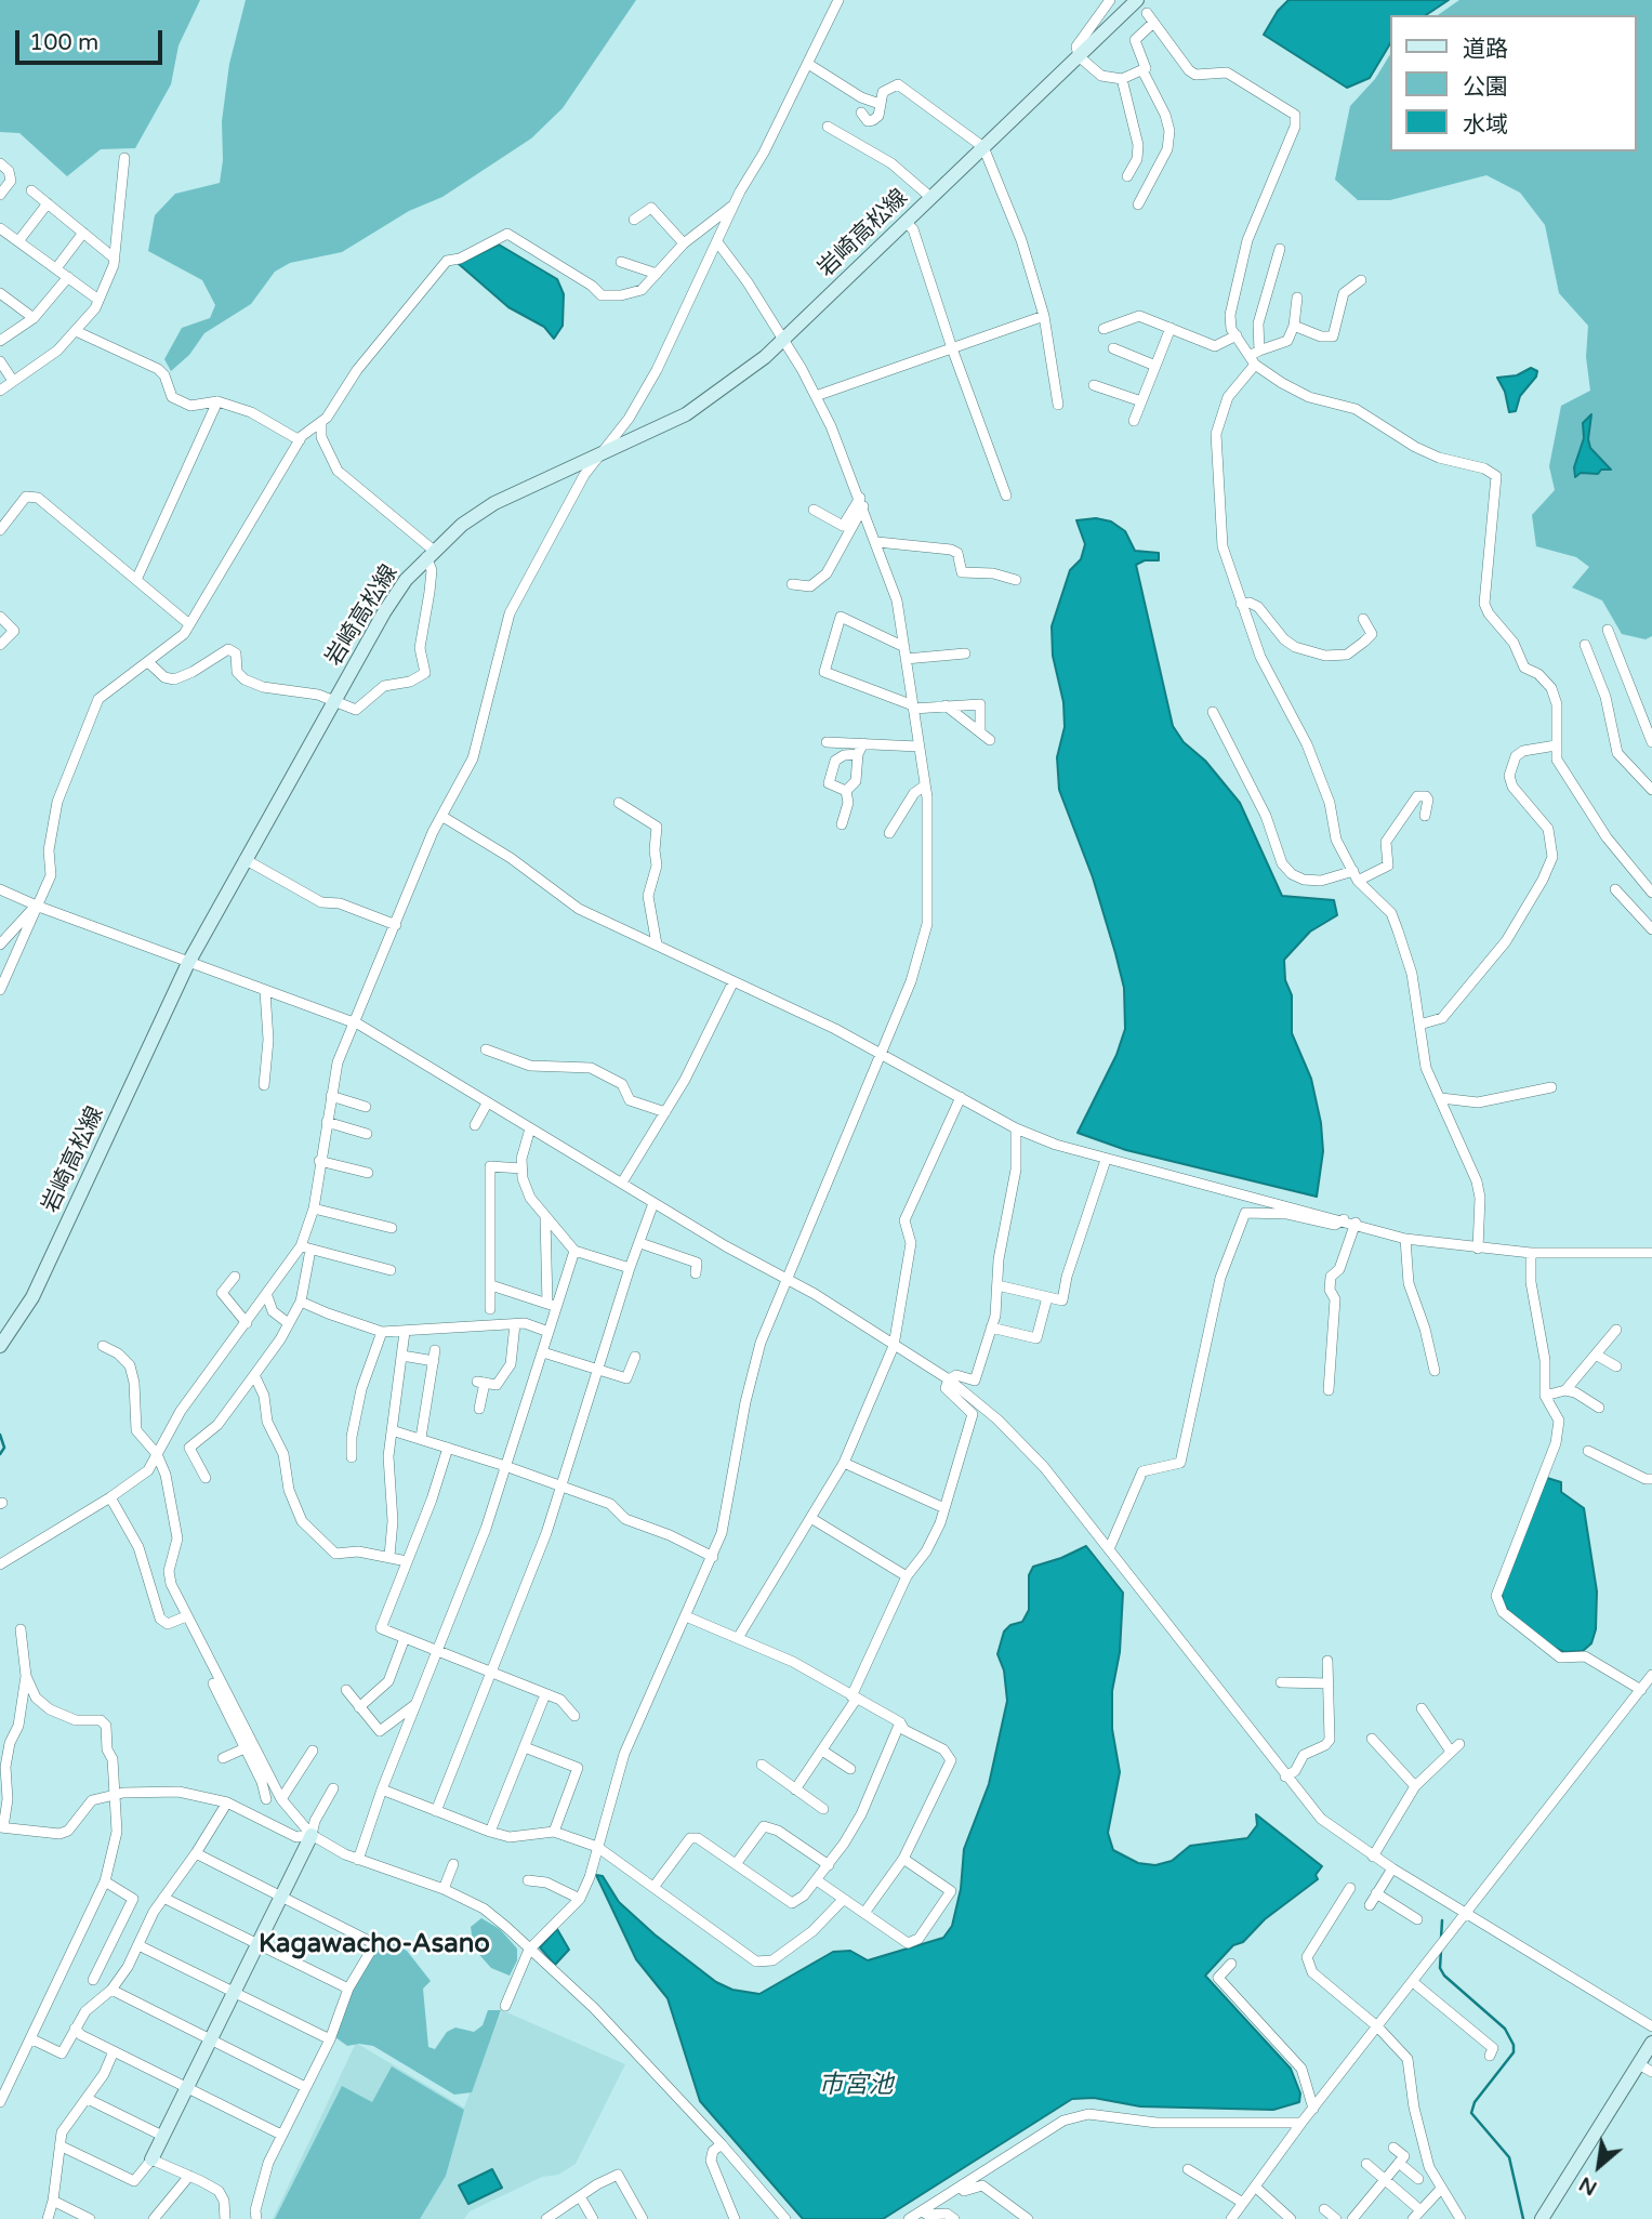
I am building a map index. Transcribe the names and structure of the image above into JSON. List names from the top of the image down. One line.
{"streets":{"main road":["岩崎高松線"]},"districts":["Kagawacho-Asano"],"water":["市宮池"],"legend":["道路","公園","水域"],"scale_bar":"100 m","north":"bottom left"}
